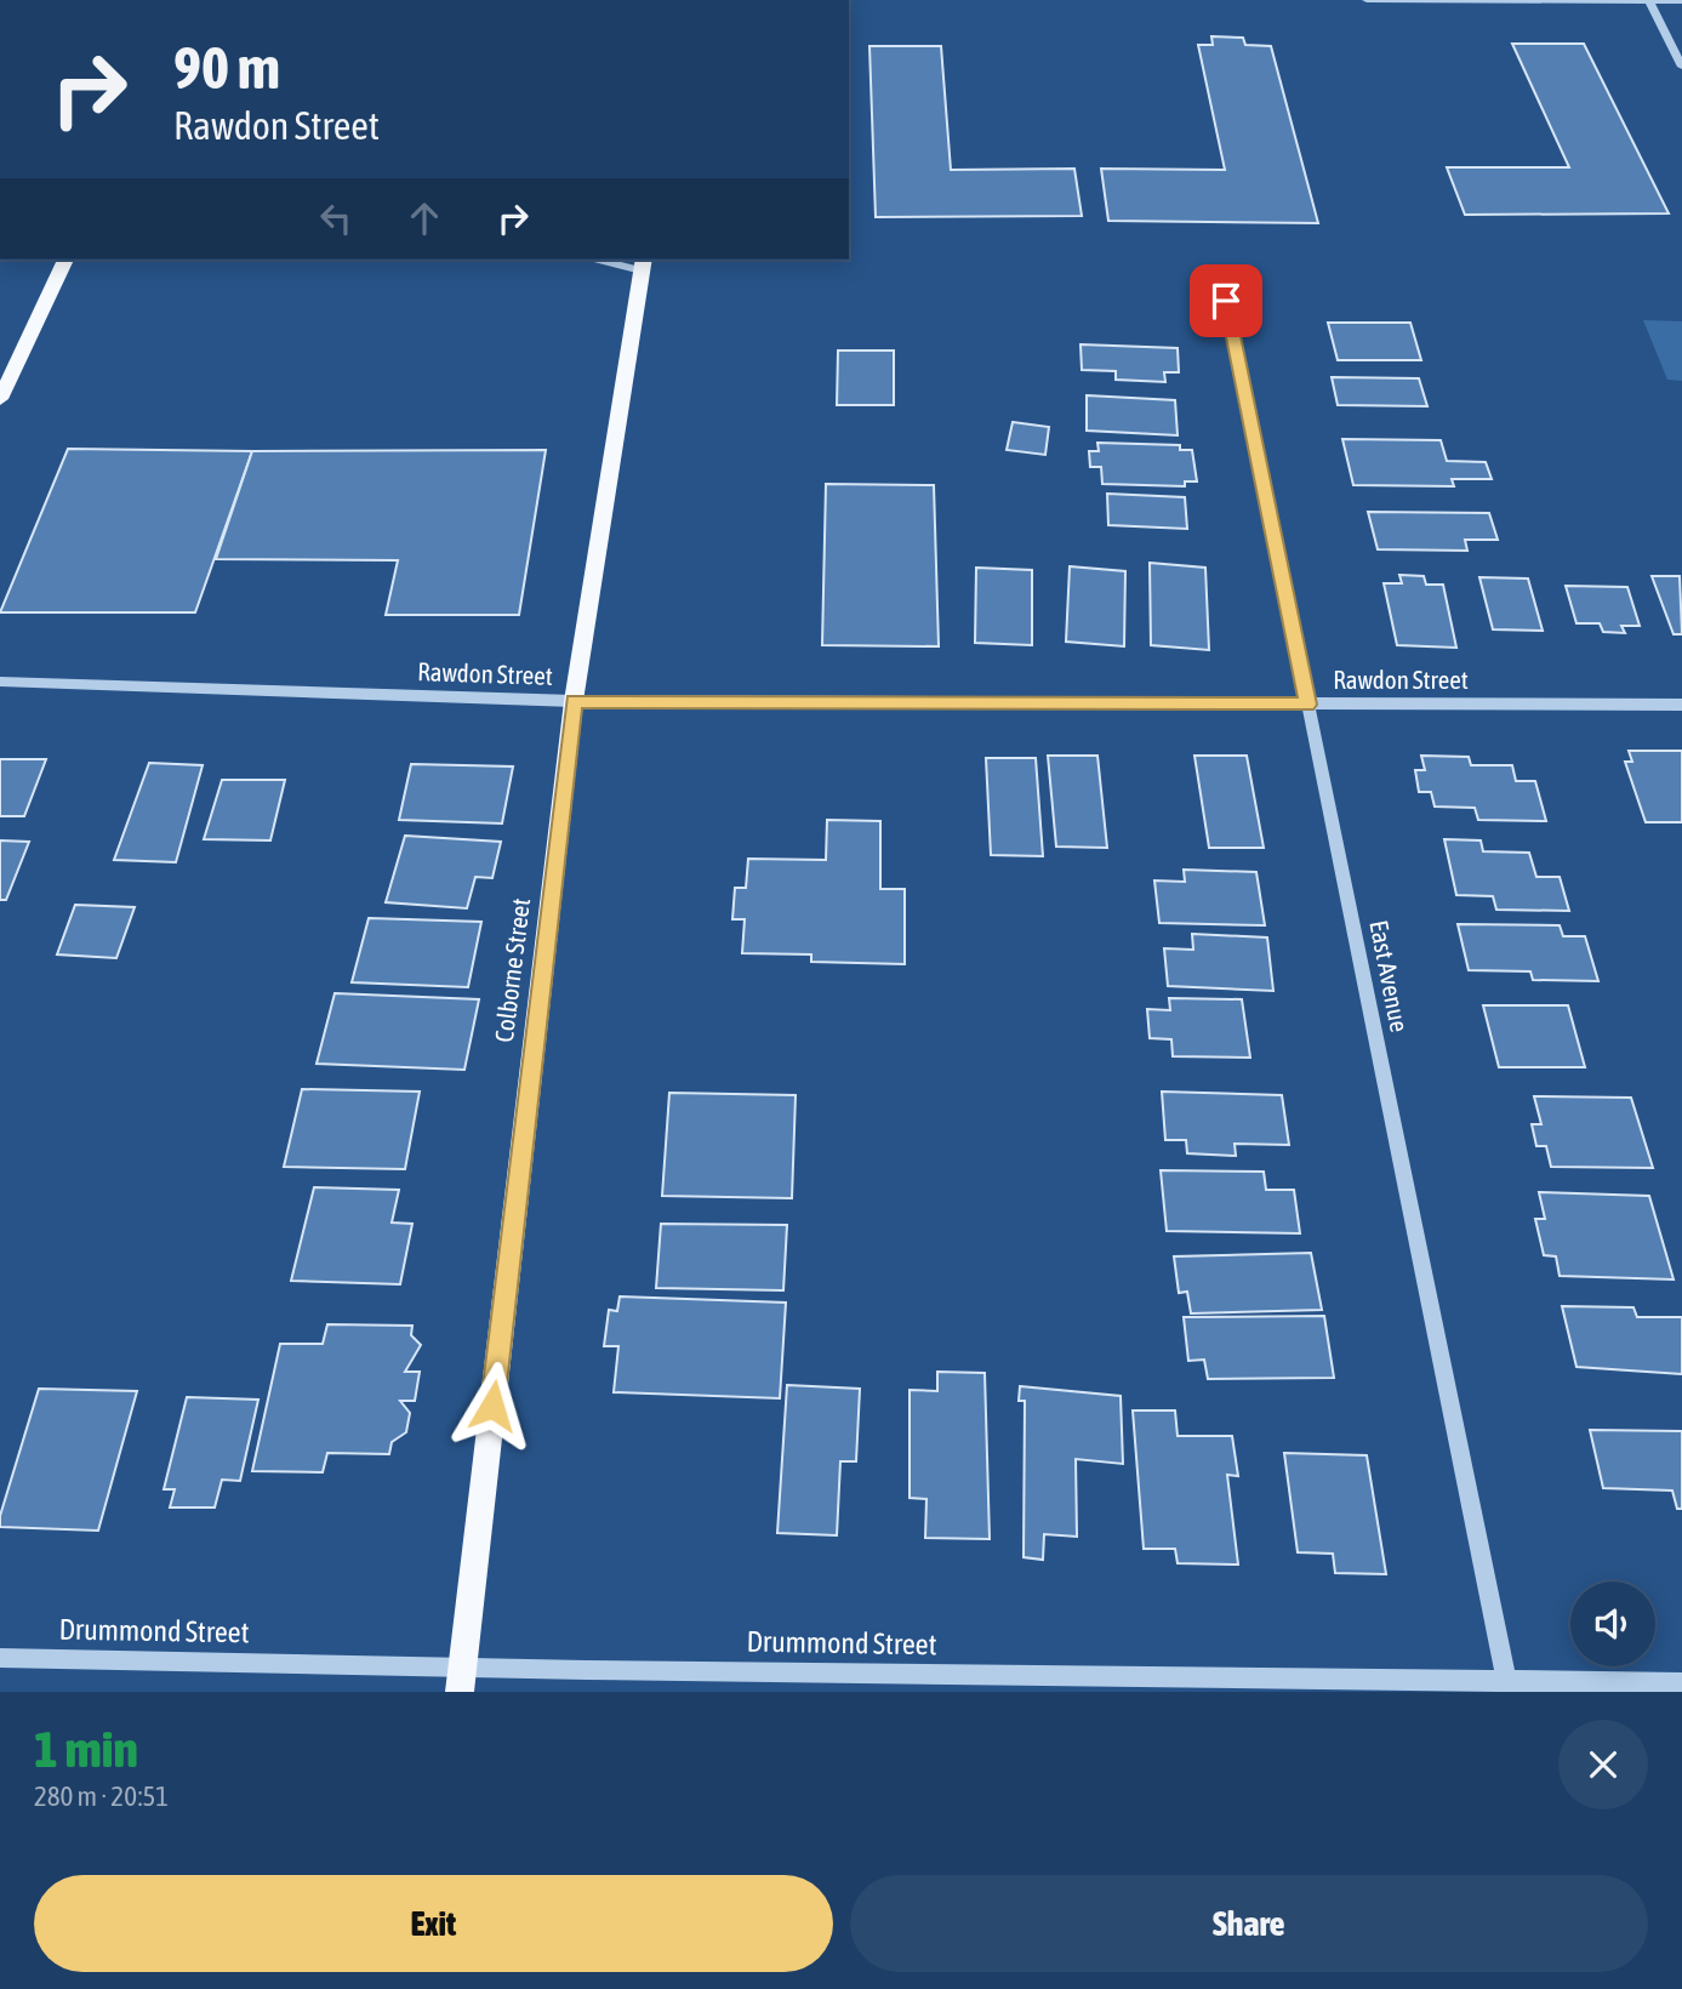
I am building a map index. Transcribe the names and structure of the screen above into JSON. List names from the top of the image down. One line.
{"streets":{"main road":["Colborne Street"],"street":["Rawdon Street","East Avenue","Drummond Street"]},"crossings":[["Rawdon Street","Colborne Street"],["Rawdon Street","East Avenue"],["Colborne Street","Drummond Street"],["East Avenue","Drummond Street"]],"page":{"turn":["90 m","Rawdon Street"],"heading":["1 min","280 m · 20:51"],"buttons":["Exit","Share"]}}
